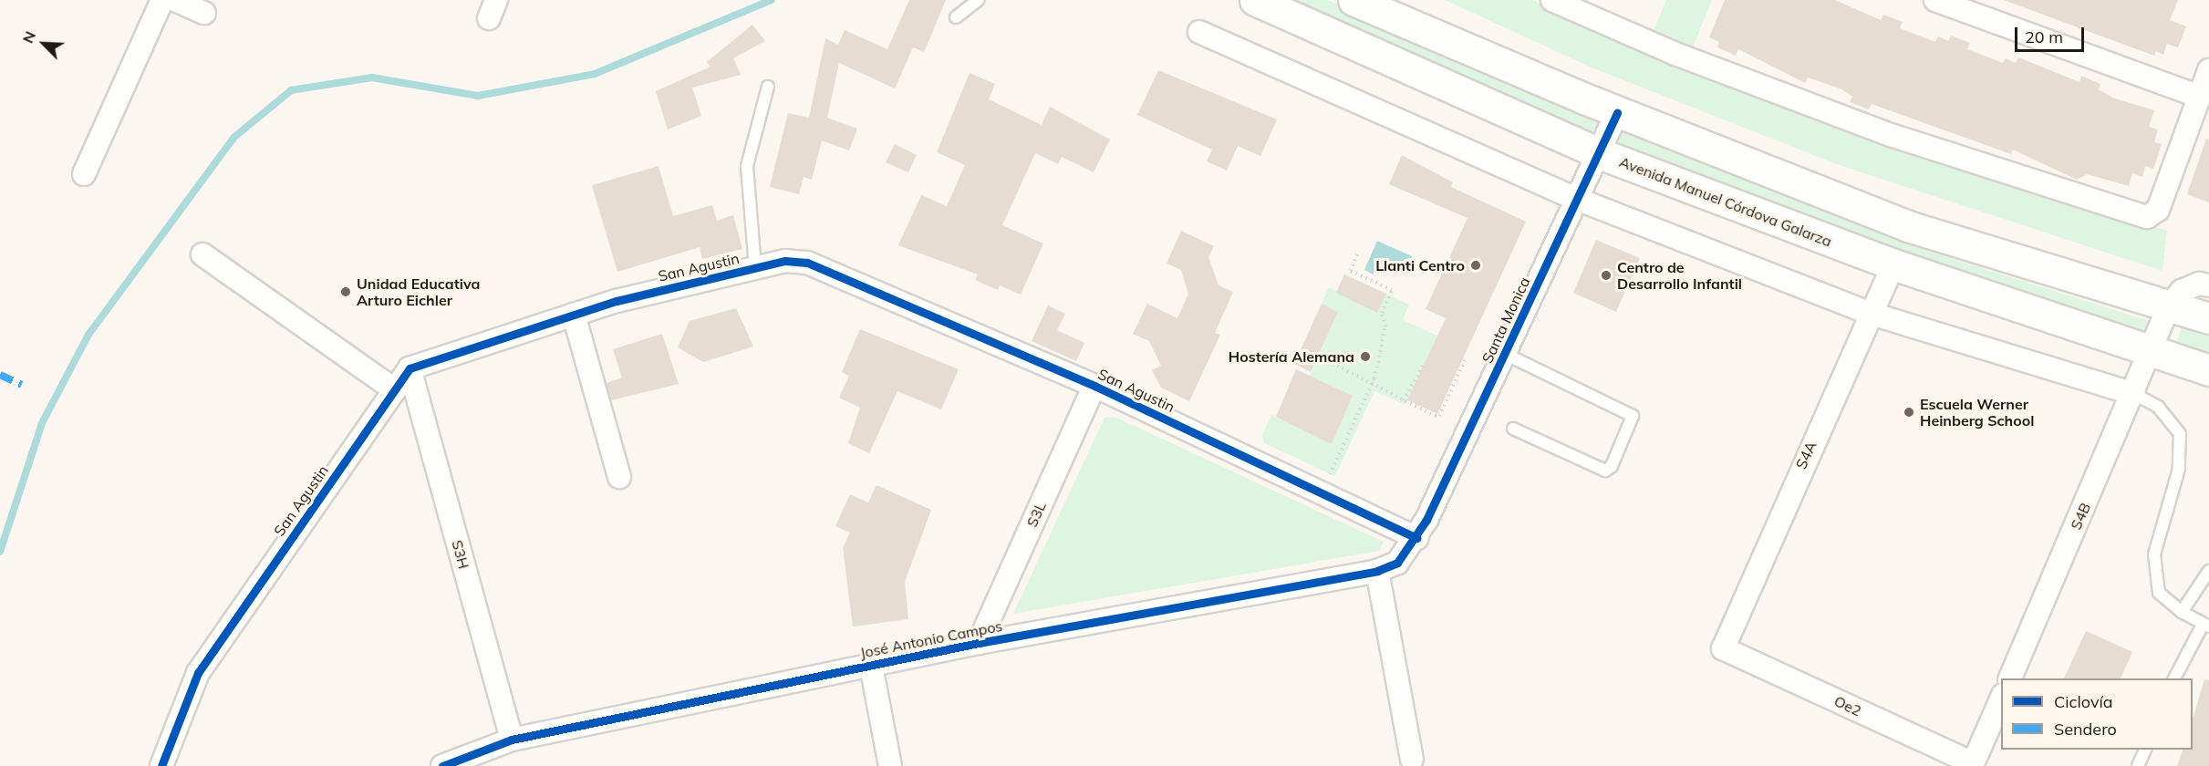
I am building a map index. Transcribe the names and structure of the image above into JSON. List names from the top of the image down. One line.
{"streets":{"main road":["Avenida Manuel Córdova Galarza"],"street":["San Agustin","Santa Monica","S4A","S3L","S4B","S3H","José Antonio Campos","Oe2"]},"crossings":[["Avenida Manuel Córdova Galarza","Santa Monica"],["Avenida Manuel Córdova Galarza","S4A"],["Avenida Manuel Córdova Galarza","S4B"],["San Agustin","Santa Monica"],["San Agustin","S3L"],["San Agustin","S3H"],["San Agustin","José Antonio Campos"],["Santa Monica","José Antonio Campos"],["S4A","Oe2"],["S3L","José Antonio Campos"],["S3H","José Antonio Campos"]],"places":["Llanti Centro","Centro de Desarrollo Infantil","Unidad Educativa Arturo Eichler","Hostería Alemana","Escuela Werner Heinberg School"],"legend":["Ciclovía","Sendero"],"scale_bar":"20 m","north":"top left"}
